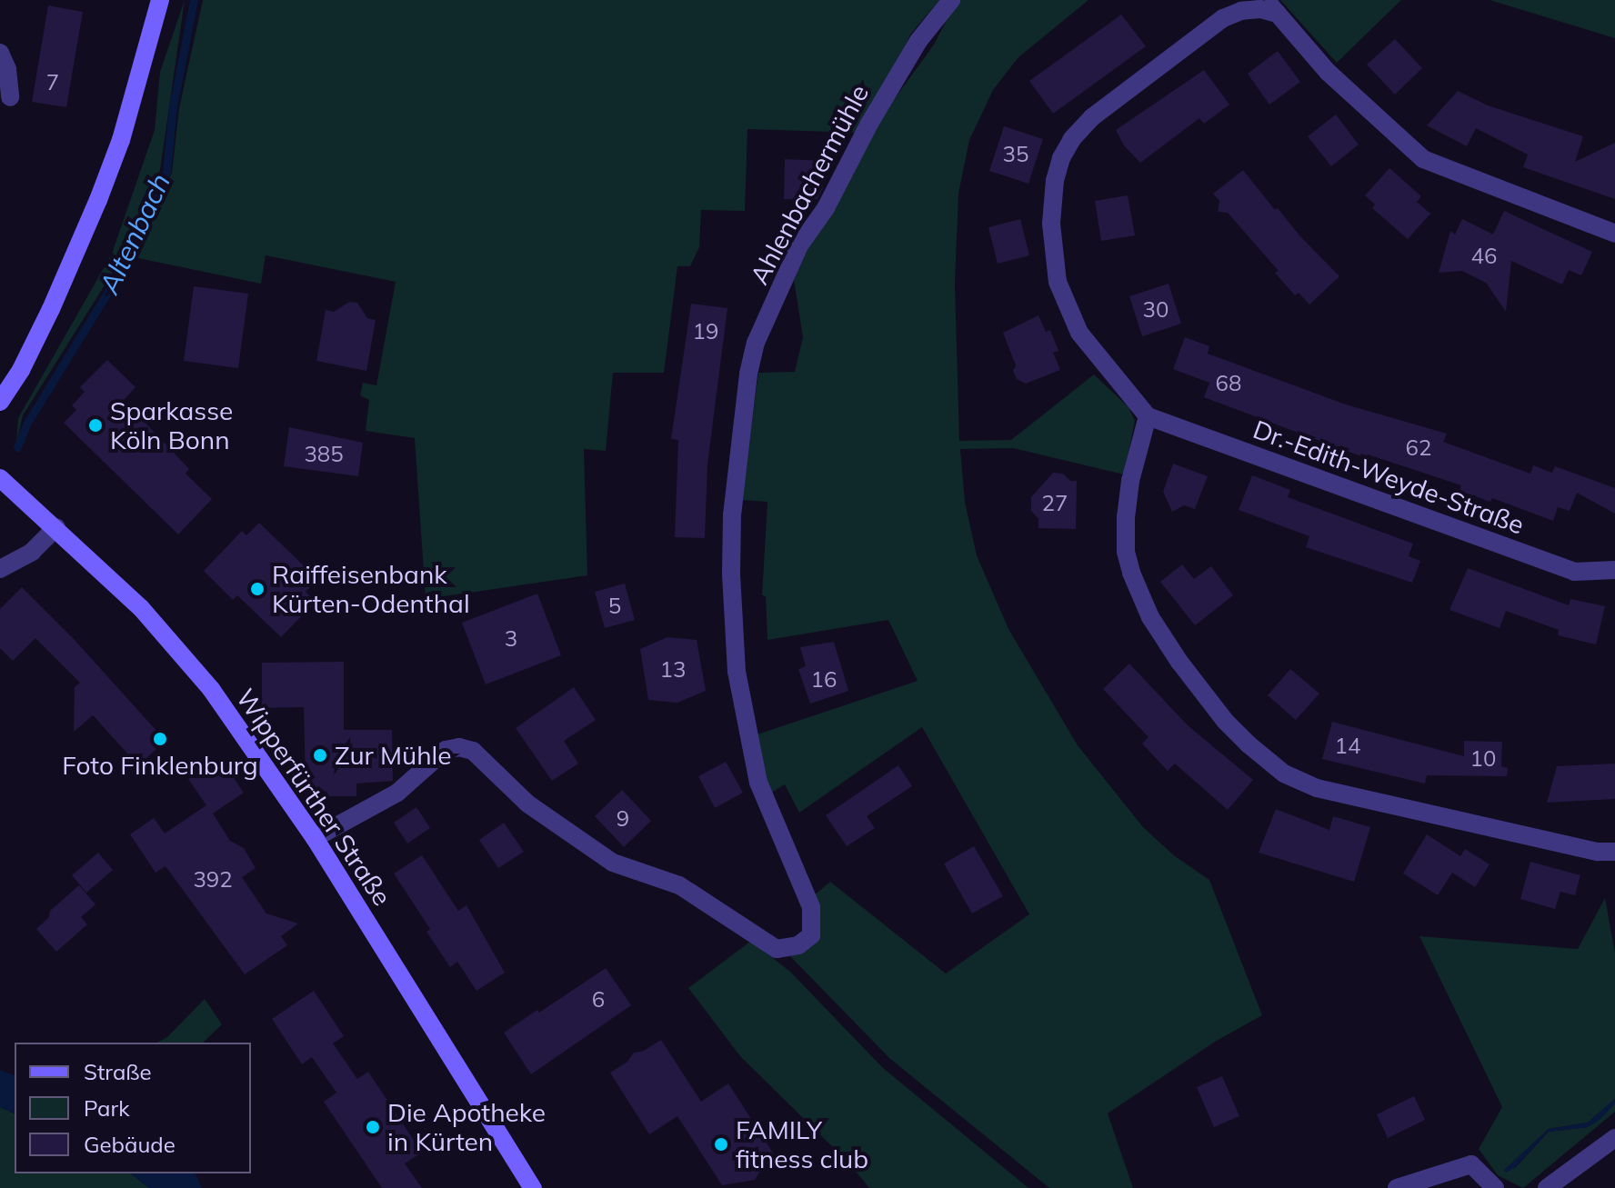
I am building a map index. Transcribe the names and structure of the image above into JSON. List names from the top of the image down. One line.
{"streets":{"main road":["Wipperfürther Straße"],"street":["Ahlenbachermühle","Dr.-Edith-Weyde-Straße"]},"crossings":[["Ahlenbachermühle","Wipperfürther Straße"]],"water":["Altenbach"],"places":["Sparkasse Köln Bonn","Raiffeisenbank Kürten-Odenthal","Foto Finklenburg","Zur Mühle","Die Apotheke in Kürten","FAMILY fitness club"],"house_numbers":["7","35","46","30","19","68","62","385","27","5","3","13","16","14","10","9","392","6"],"legend":["Straße","Park","Gebäude"]}
